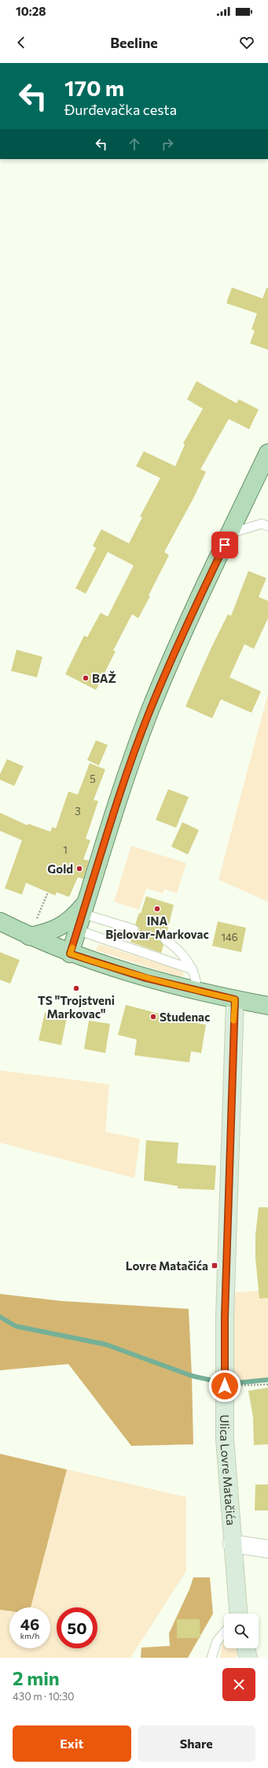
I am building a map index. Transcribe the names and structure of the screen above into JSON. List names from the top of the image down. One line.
{"streets":{"main road":["Ulica Lovre Matačića"]},"places":{"other":["BAŽ","Gold","INA Bjelovar-Markovac","TS \"Trojstveni Markovac\"","Studenac"],"transit":["Lovre Matačića"]},"house_numbers":["5","3","1","146"],"page":{"status":"10:28","header":"Beeline","turn":["170 m","Đurđevačka cesta"],"speed":"46 km/h","limit":"50","heading":["2 min","430 m · 10:30"],"buttons":["Exit","Share"]}}
